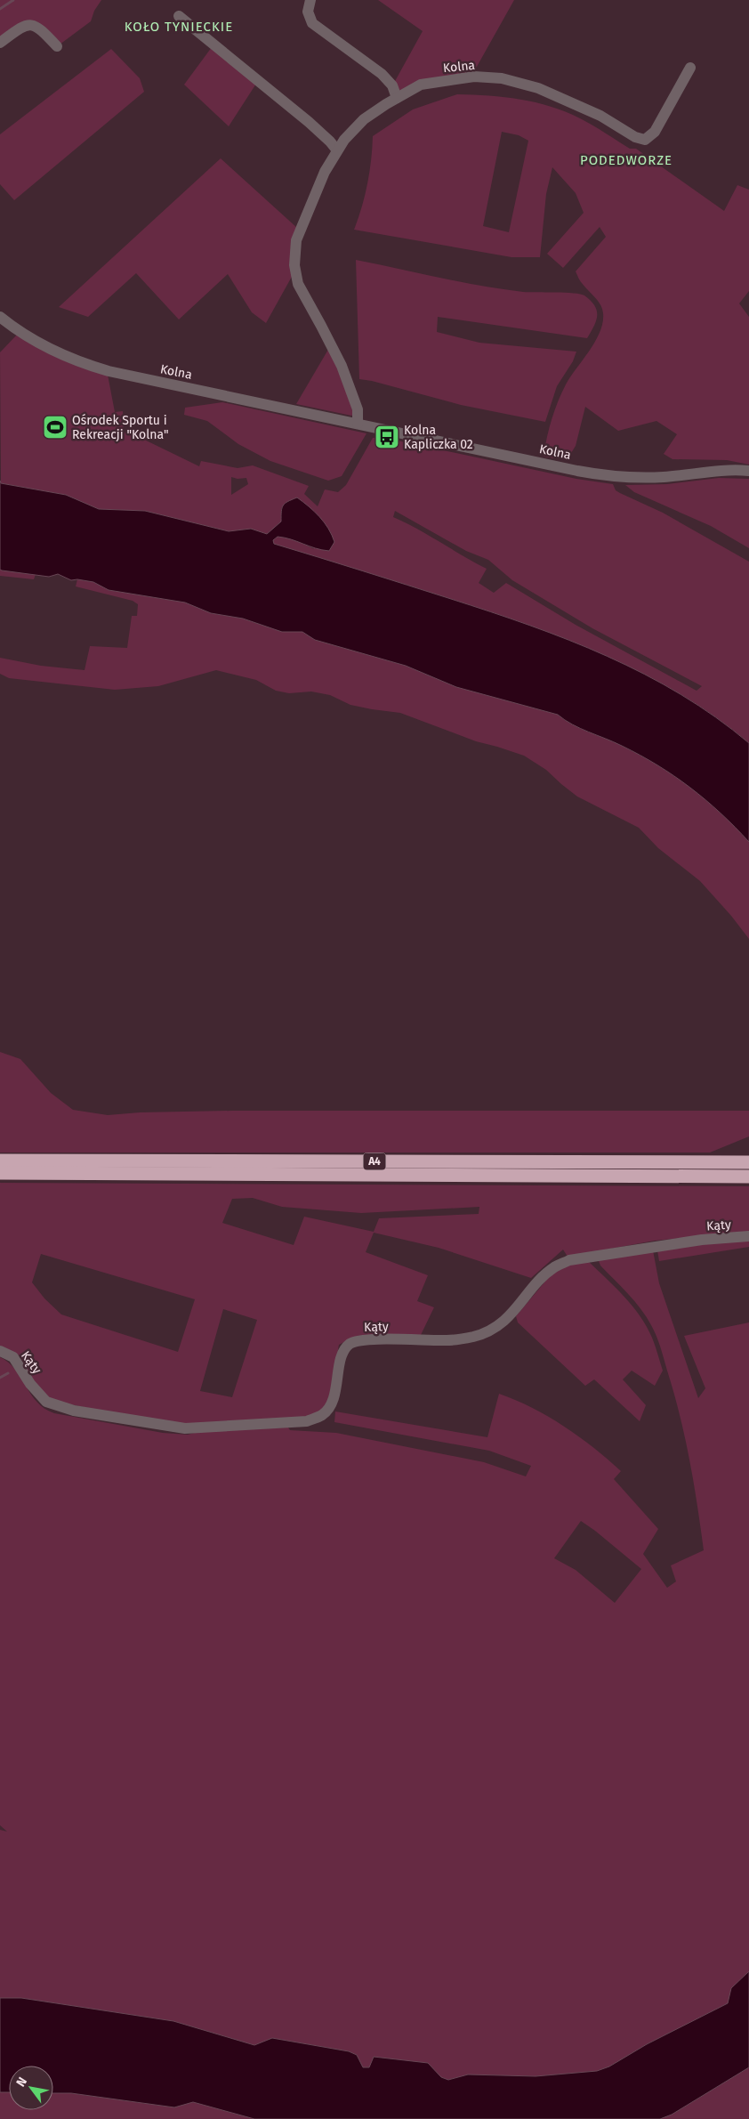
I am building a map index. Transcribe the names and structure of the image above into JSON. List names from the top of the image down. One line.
{"streets":{"highway":["A4"],"street":["Kolna","Kąty"]},"districts":["KOŁO TYNIECKIE","PODEDWORZE"],"places":{"sports":["Ośrodek Sportu i Rekreacji \"Kolna\""],"bus stop":["Kolna Kapliczka 02"]},"north":"top left"}
